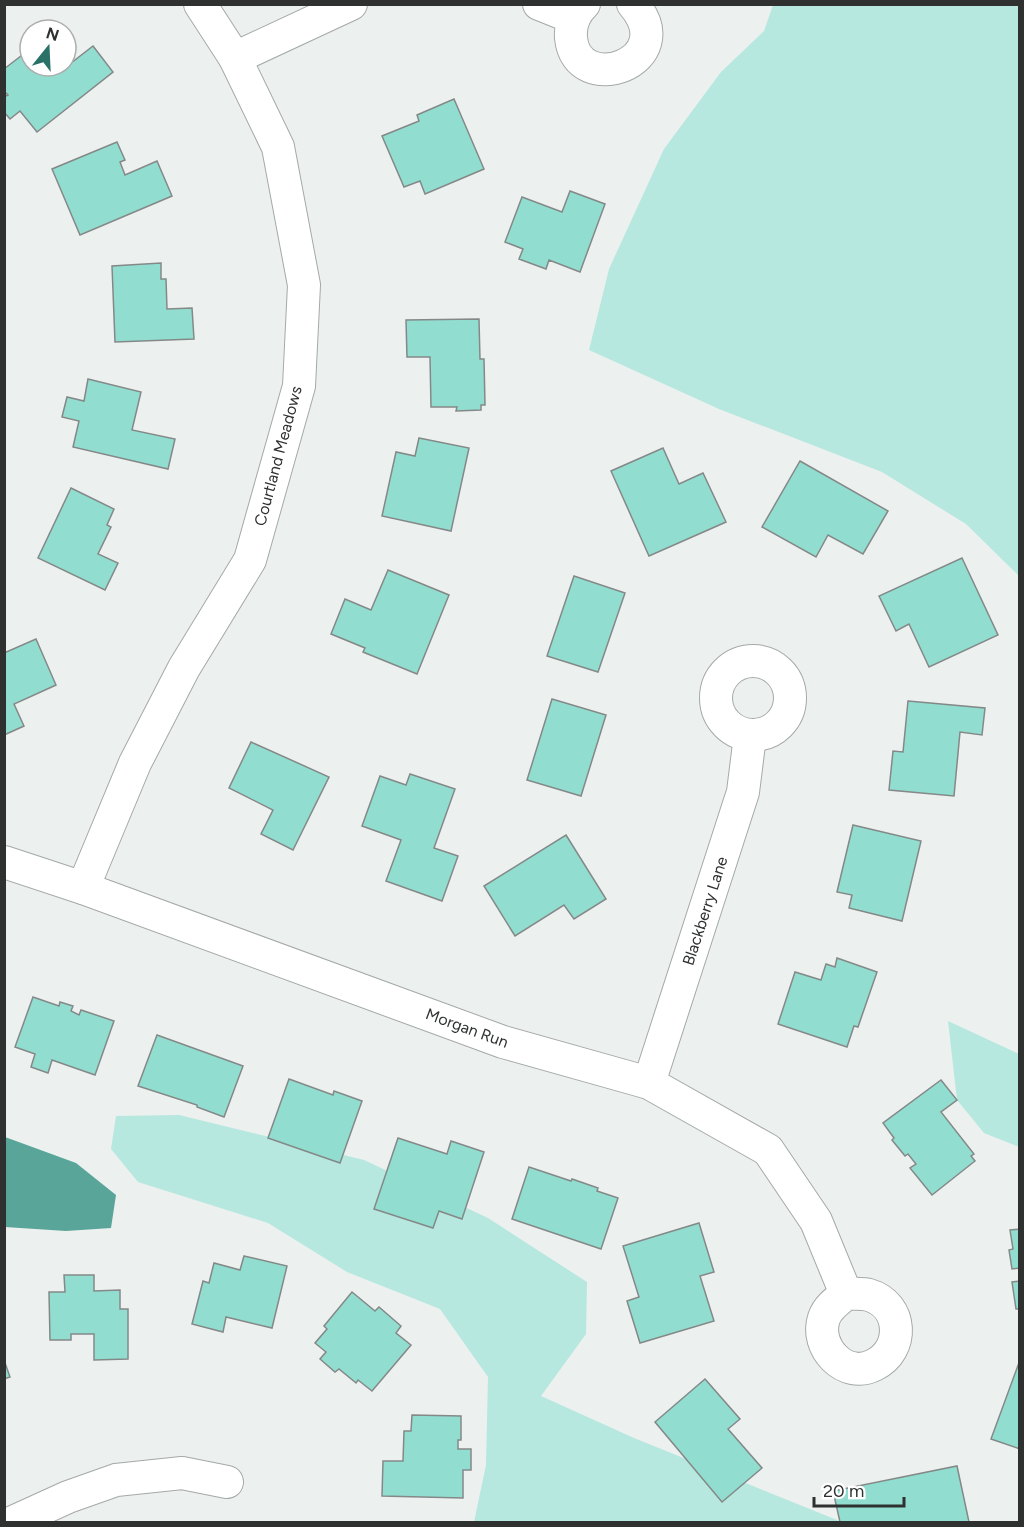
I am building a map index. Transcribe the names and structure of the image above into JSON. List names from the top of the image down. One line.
{"streets":{"street":["Courtland Meadows","Blackberry Lane","Morgan Run"]},"crossings":[["Courtland Meadows","Morgan Run"],["Blackberry Lane","Morgan Run"]],"scale_bar":"20 m","north":"top"}
